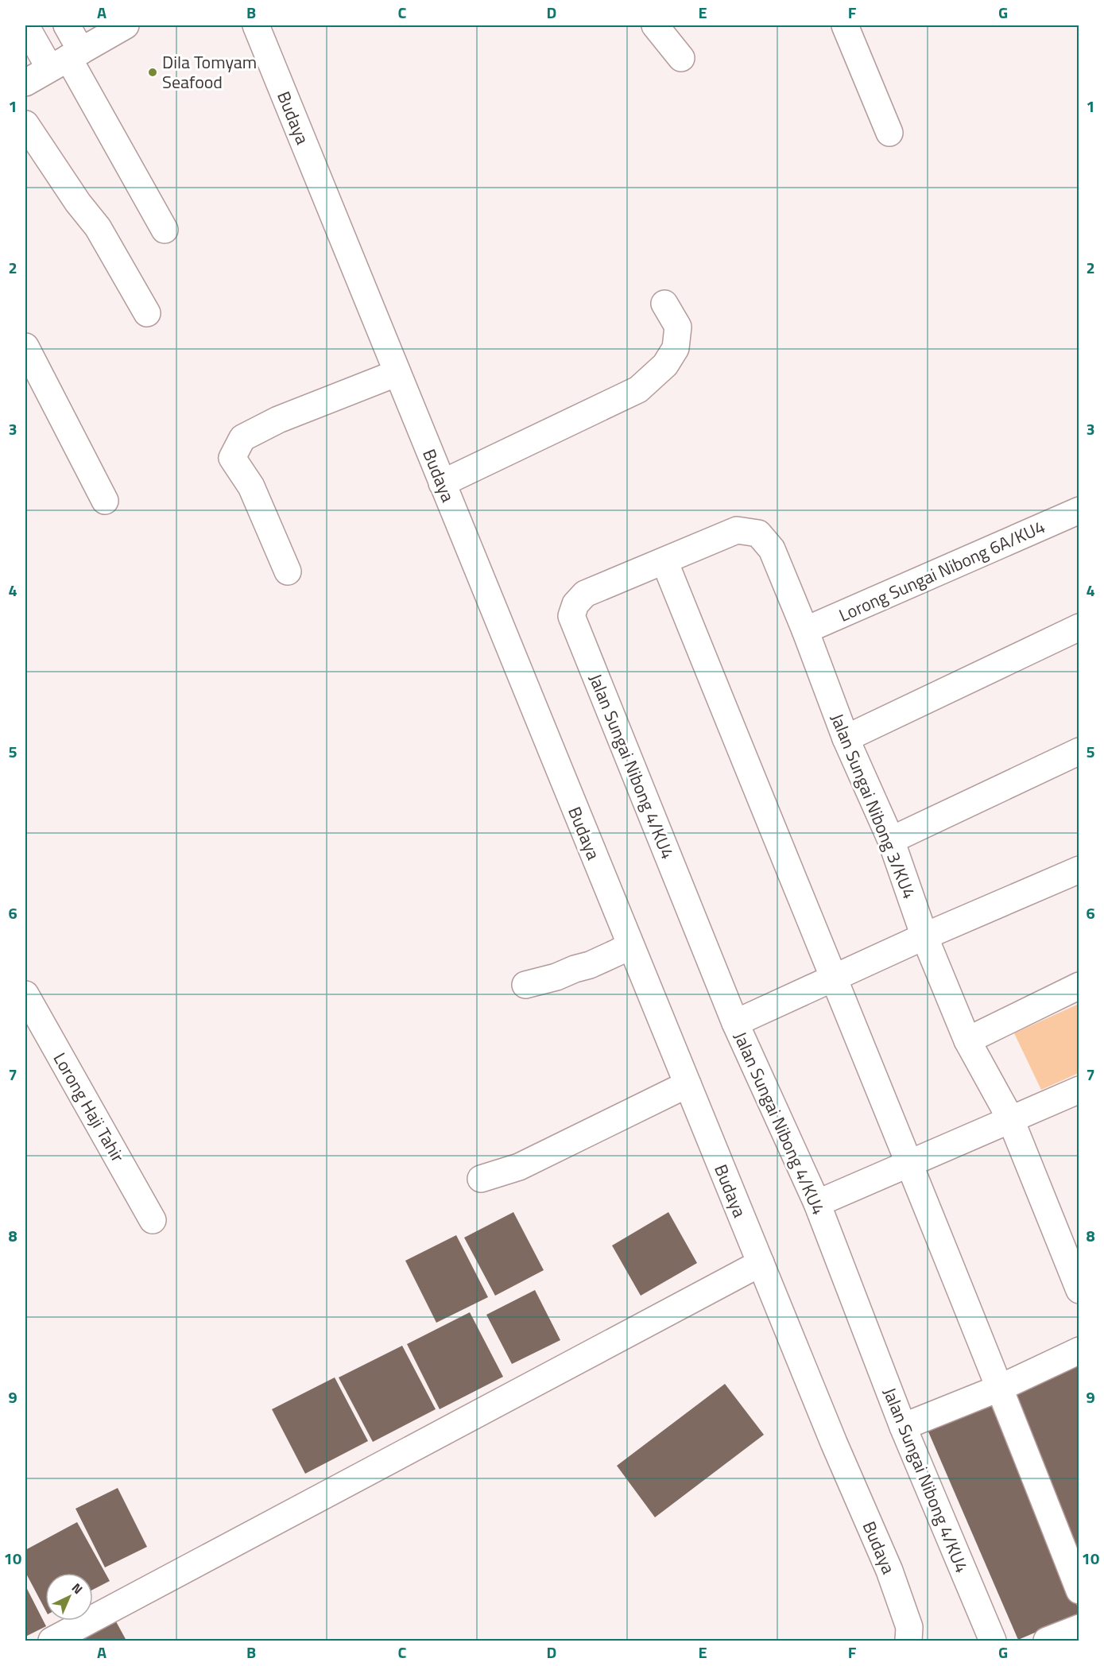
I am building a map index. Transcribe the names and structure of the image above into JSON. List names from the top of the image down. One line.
{"streets":{"street":["Budaya","Lorong Sungai Nibong 6A/KU4","Jalan Sungai Nibong 4/KU4","Jalan Sungai Nibong 3/KU4","Lorong Haji Tahir"]},"crossings":[["Lorong Sungai Nibong 6A/KU4","Jalan Sungai Nibong 3/KU4"],["Jalan Sungai Nibong 4/KU4","Jalan Sungai Nibong 3/KU4"]],"places":["Dila Tomyam Seafood"],"north":"top right","grid":{"columns":["A","B","C","D","E","F","G"],"rows":["1","2","3","4","5","6","7","8","9","10"]}}
